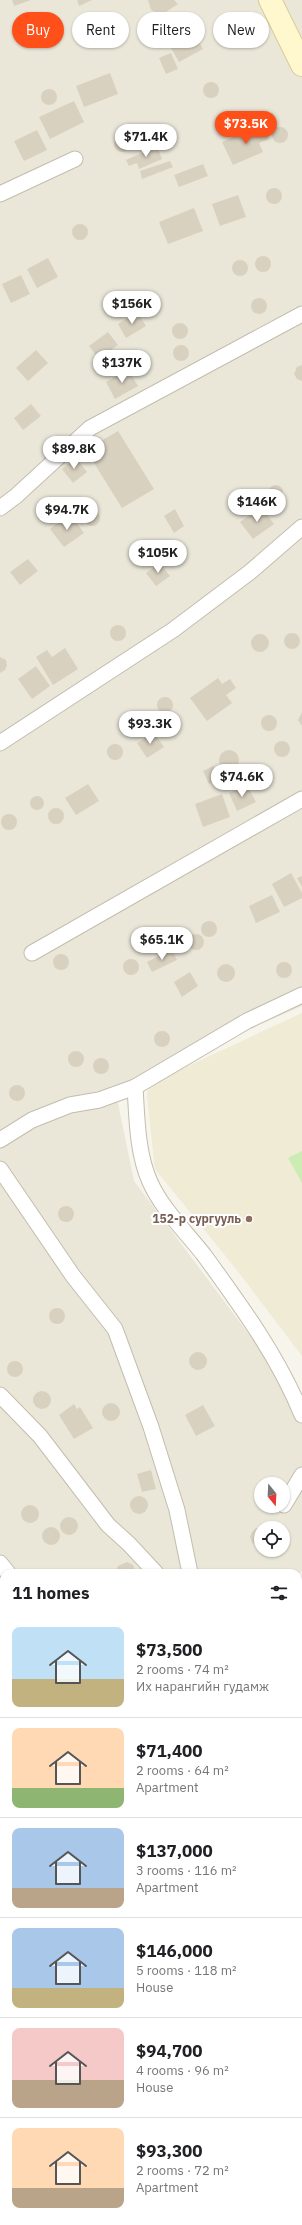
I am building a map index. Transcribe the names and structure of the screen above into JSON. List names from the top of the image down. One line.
{"places":["152-р сургууль"],"north":"bottom","page":{"chip":["Buy","Rent","Filters","New"],"price":["$73.5K","$71.4K","$156K","$137K","$89.8K","$146K","$94.7K","$105K","$93.3K","$74.6K","$65.1K"],"heading":"11 homes","list":[{"name":"$73,500","note":"2 rooms · 74 m² · Их нарангийн гудамж"},{"name":"$71,400","note":"2 rooms · 64 m² · Apartment"},{"name":"$137,000","note":"3 rooms · 116 m² · Apartment"},{"name":"$146,000","note":"5 rooms · 118 m² · House"},{"name":"$94,700","note":"4 rooms · 96 m² · House"},{"name":"$93,300","note":"2 rooms · 72 m² · Apartment"}]}}
